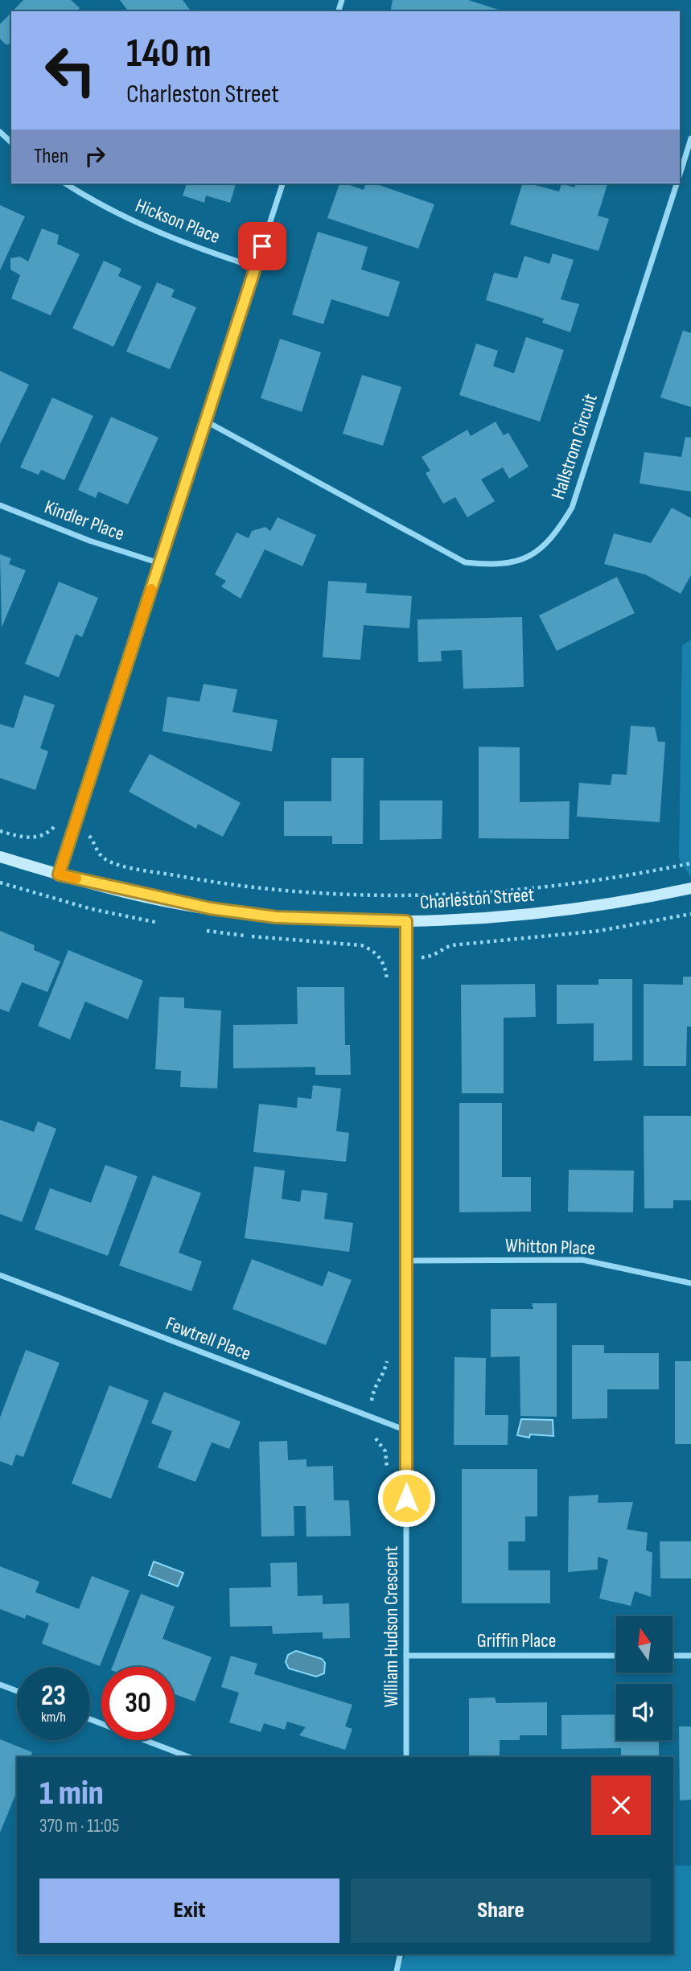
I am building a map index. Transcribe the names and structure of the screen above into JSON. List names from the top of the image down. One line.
{"streets":{"street":["Hickson Place","Hallstrom Circuit","Kindler Place","Charleston Street","Whitton Place","Fewtrell Place","William Hudson Crescent","Griffin Place"]},"crossings":[["Charleston Street","William Hudson Crescent"],["Whitton Place","William Hudson Crescent"],["Fewtrell Place","William Hudson Crescent"],["William Hudson Crescent","Griffin Place"]],"north":"top","page":{"turn":["140 m","Charleston Street"],"then":"Then","speed":"23 km/h","limit":"30","heading":["1 min","370 m · 11:05"],"buttons":["Exit","Share"]}}
